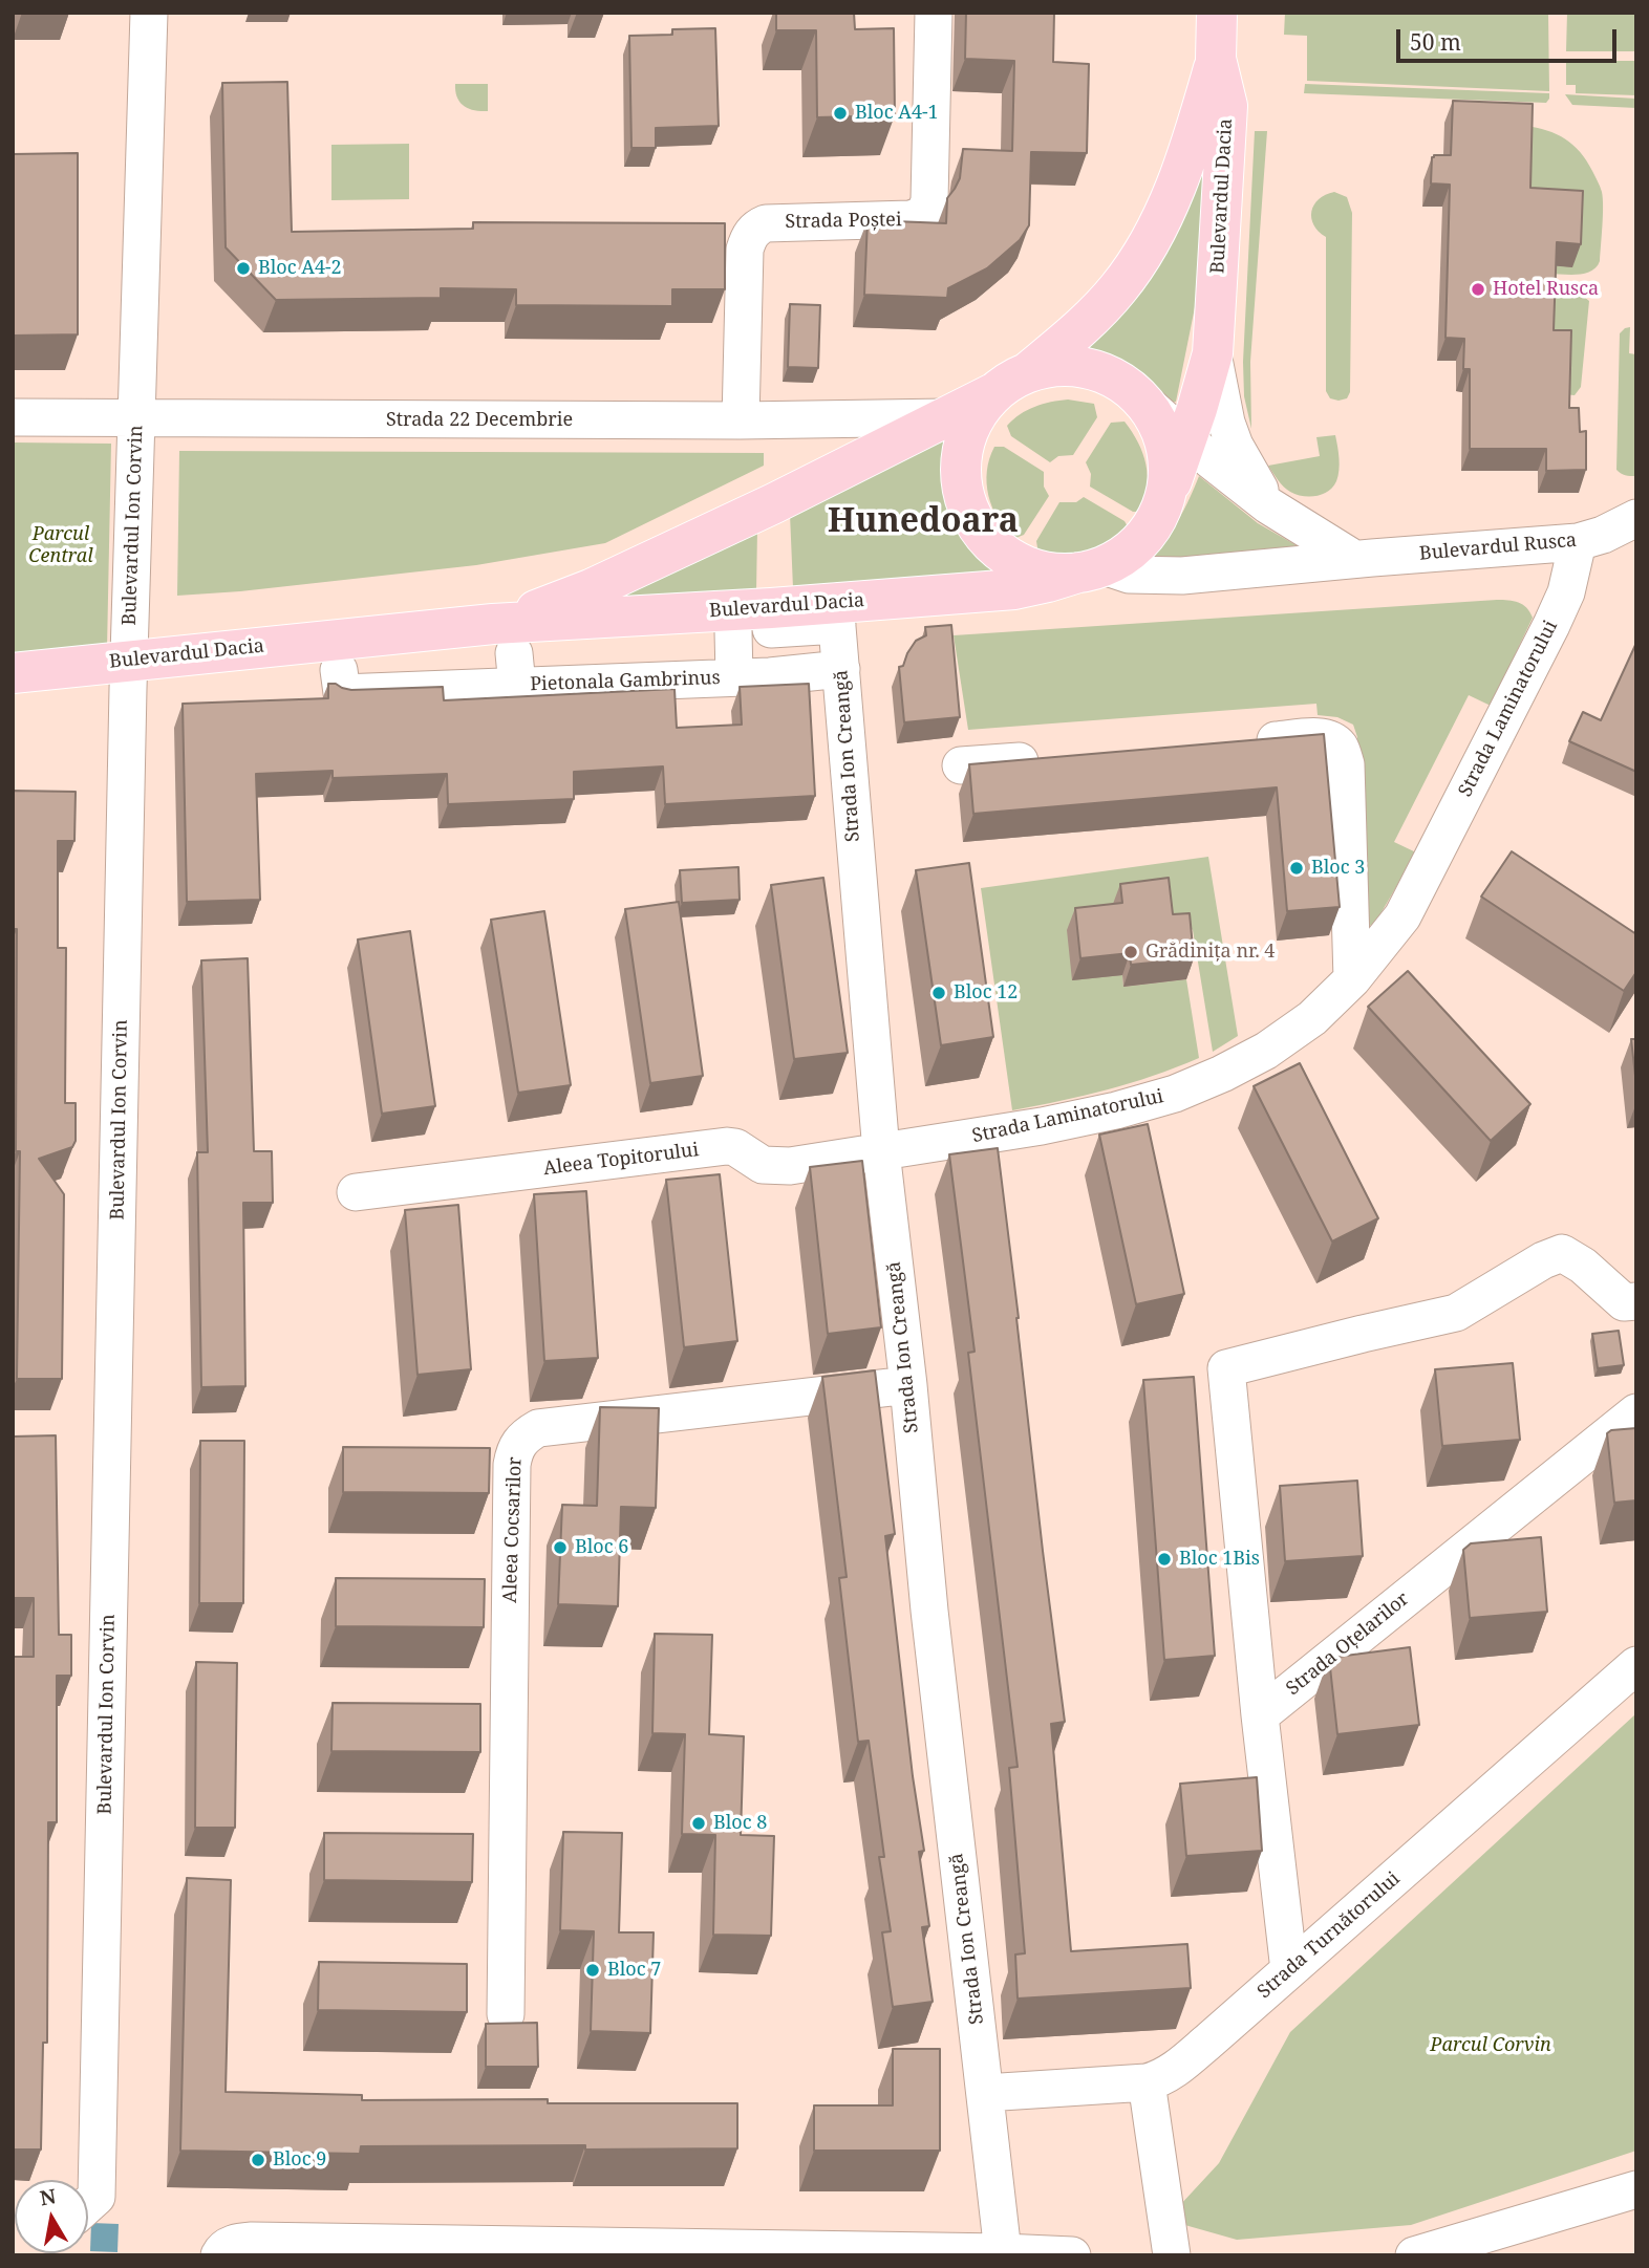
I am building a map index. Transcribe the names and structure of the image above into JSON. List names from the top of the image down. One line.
{"streets":{"main road":["Bulevardul Dacia"],"street":["Strada Poștei","Strada 22 Decembrie","Bulevardul Ion Corvin","Bulevardul Rusca","Pietonala Gambrinus","Strada Laminatorului","Strada Ion Creangă","Aleea Topitorului","Aleea Cocsarilor","Strada Oțelarilor","Strada Turnătorului"]},"crossings":[["Bulevardul Dacia","Strada 22 Decembrie"],["Bulevardul Dacia","Bulevardul Ion Corvin"],["Bulevardul Dacia","Bulevardul Rusca"],["Bulevardul Dacia","Pietonala Gambrinus"],["Bulevardul Dacia","Strada Ion Creangă"],["Strada Poștei","Strada 22 Decembrie"],["Strada 22 Decembrie","Bulevardul Ion Corvin"],["Bulevardul Rusca","Strada Laminatorului"],["Pietonala Gambrinus","Strada Ion Creangă"],["Strada Laminatorului","Strada Ion Creangă"],["Strada Laminatorului","Aleea Topitorului"],["Strada Ion Creangă","Aleea Topitorului"],["Strada Ion Creangă","Aleea Cocsarilor"]],"districts":["Hunedoara"],"parks":["Parcul Central","Parcul Corvin"],"places":["Bloc A4-1","Bloc A4-2","Hotel Rusca","Bloc 3","Grădinița nr. 4","Bloc 12","Bloc 6","Bloc 1Bis","Bloc 8","Bloc 7","Bloc 9"],"scale_bar":"50 m","north":"top"}
